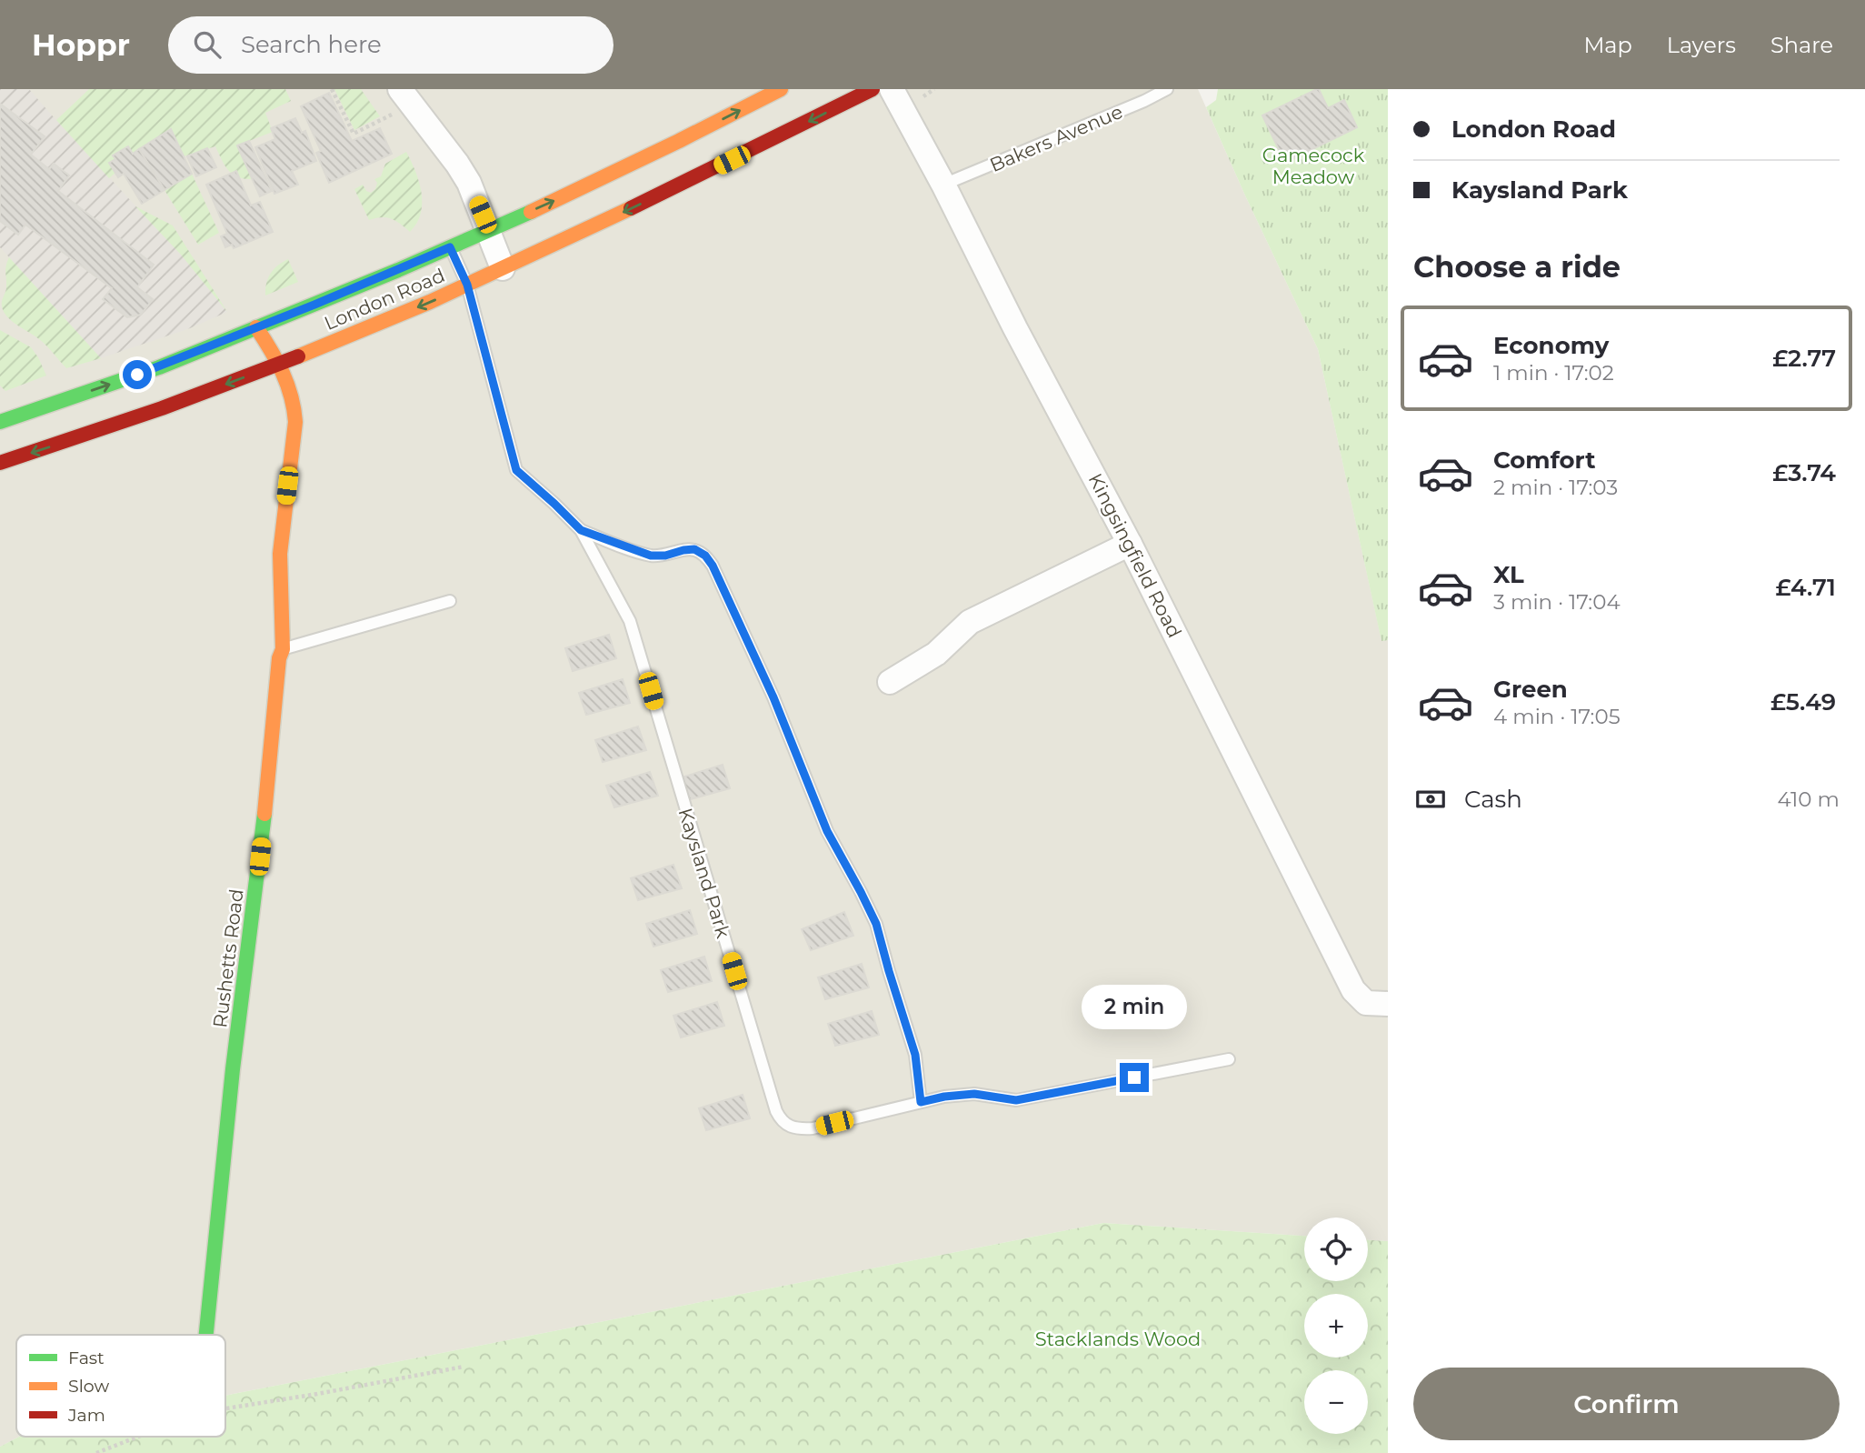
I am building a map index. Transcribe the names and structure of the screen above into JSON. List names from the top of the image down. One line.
{"streets":{"main road":["London Road","Rushetts Road"],"street":["Kingsingfield Road"],"lane":["Bakers Avenue","Kaysland Park"]},"crossings":[["Bakers Avenue","Kingsingfield Road"],["London Road","Kaysland Park"],["London Road","Rushetts Road"]],"parks":["Gamecock Meadow","Stacklands Wood"],"legend":["Fast","Slow","Jam"],"page":{"header":"Hoppr","search":"Search here","nav":["Map","Layers","Share"],"banner":["London Road","Kaysland Park"],"heading":"Choose a ride","list":[{"name":"Economy","note":"1 min · 17:02","value":"£2.77"},{"name":"Comfort","note":"2 min · 17:03","value":"£3.74"},{"name":"XL","note":"3 min · 17:04","value":"£4.71"},{"name":"Green","note":"4 min · 17:05","value":"£5.49"}],"pay":["Cash","410 m"],"bubble":"2 min","map_buttons":["+","−"],"buttons":"Confirm"}}
